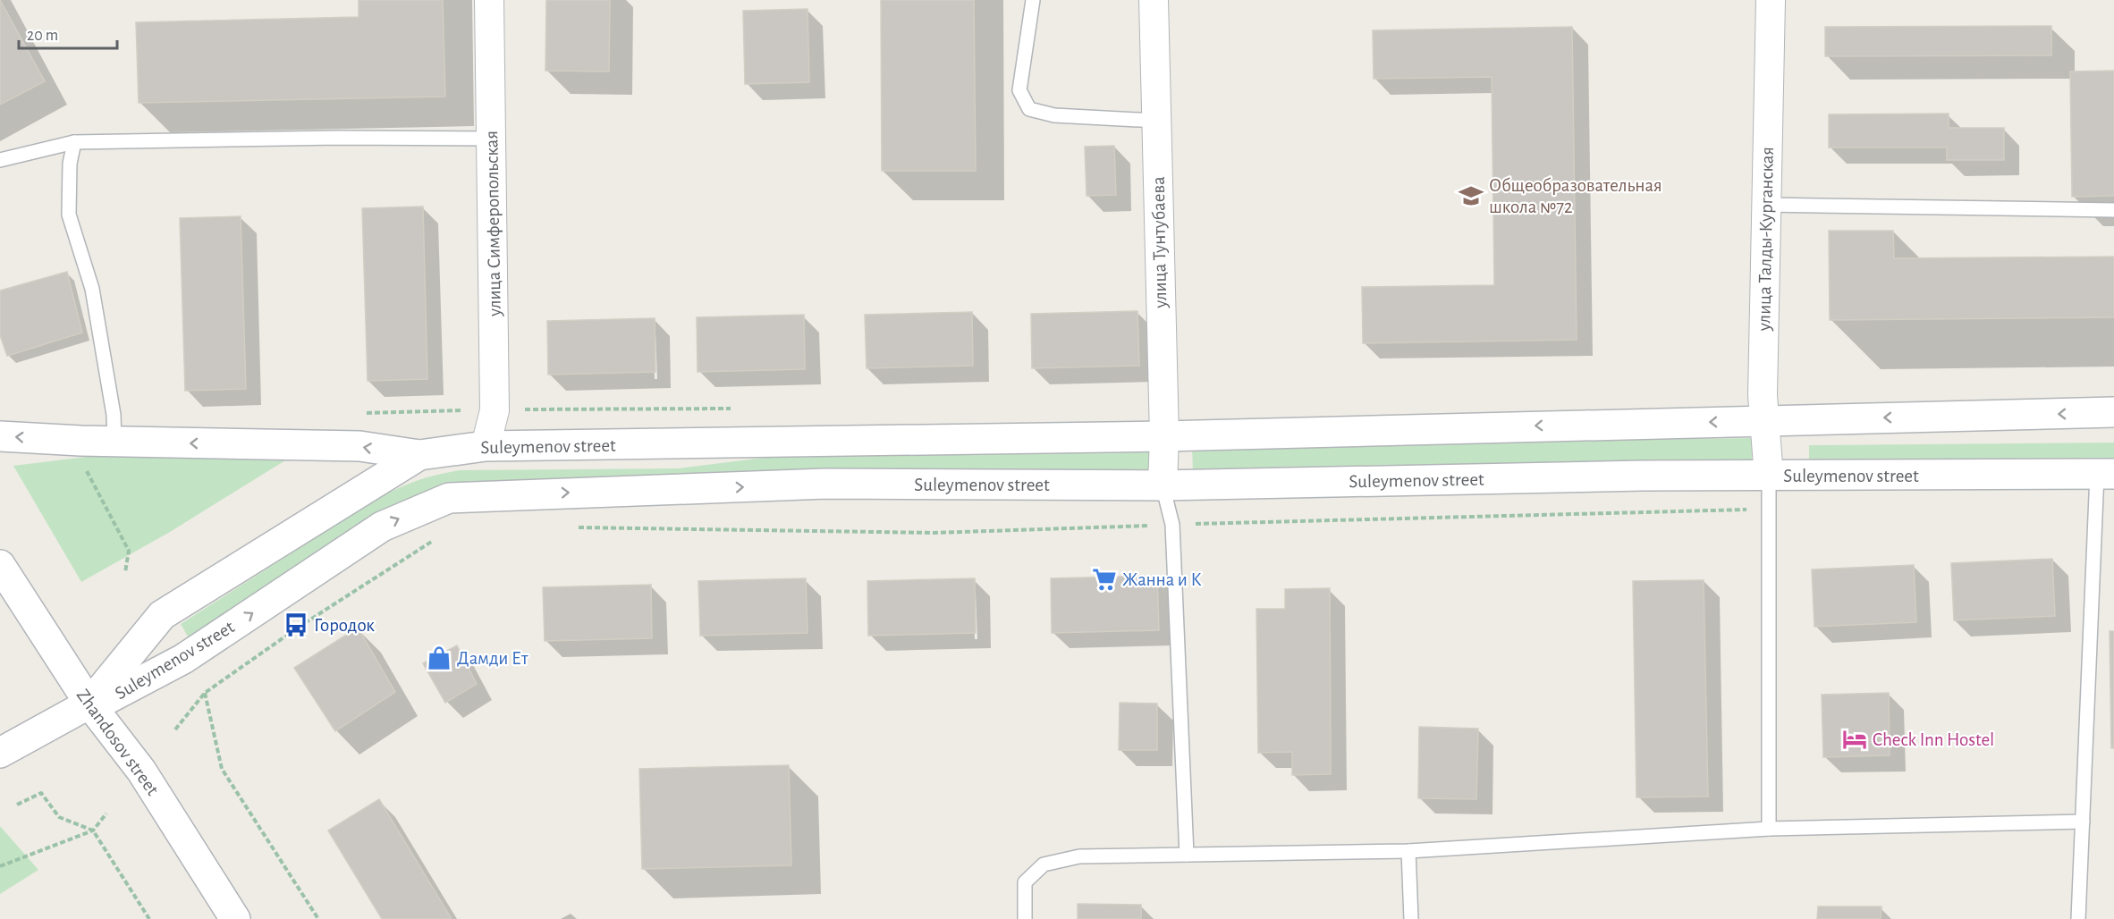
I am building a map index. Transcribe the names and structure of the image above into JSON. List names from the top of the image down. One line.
{"streets":{"street":["улица Симферопольская","улица Талды-Курганская","улица Тунтубаева","Suleymenov street","Zhandosov street"]},"crossings":[["улица Симферопольская","Suleymenov street"],["улица Талды-Курганская","Suleymenov street"],["улица Тунтубаева","Suleymenov street"],["Suleymenov street","Zhandosov street"]],"places":{"school or university":["Общеобразовательная школа №72"],"supermarket":["Жанна и К"],"bus stop":["Городок"],"shop":["Дамди Ет"],"hotel":["Check Inn Hostel"]},"scale_bar":"20 m"}
